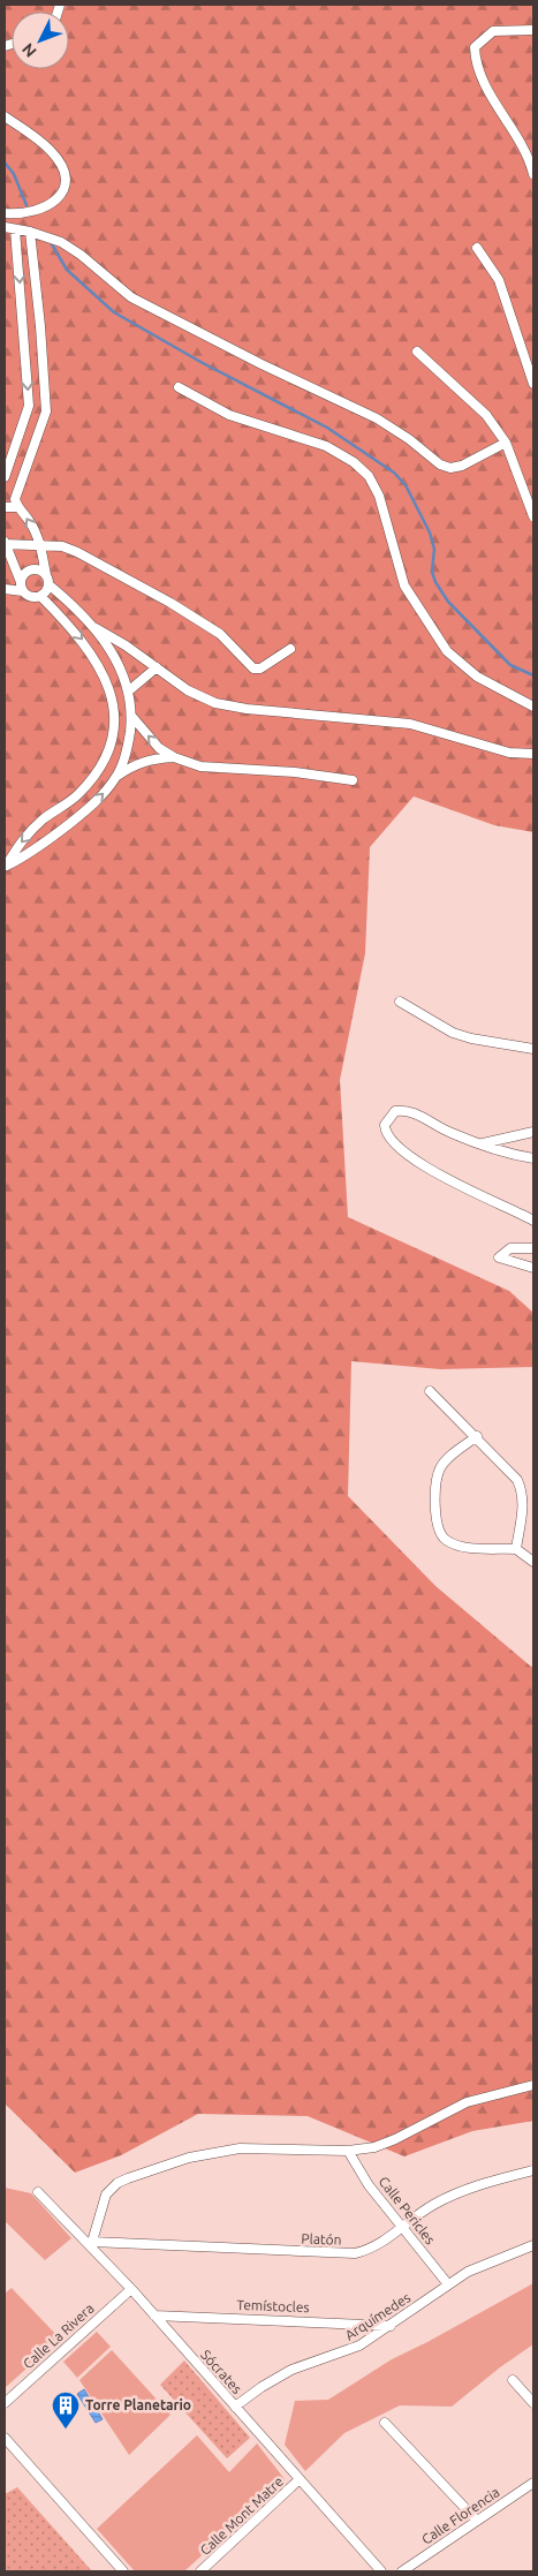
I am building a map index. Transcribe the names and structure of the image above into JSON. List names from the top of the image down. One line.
{"streets":{"street":["Calle Pericles","Platón","Temístocles","Arquímedes","Calle La Rivera","Sócrates","Calle Mont Matre","Calle Florencia"]},"crossings":[["Calle Pericles","Platón"],["Calle Pericles","Arquímedes"],["Platón","Sócrates"],["Temístocles","Arquímedes"],["Temístocles","Sócrates"],["Arquímedes","Sócrates"],["Calle La Rivera","Sócrates"],["Sócrates","Calle Mont Matre"]],"places":{"building":["Torre Planetario"]},"north":"bottom left"}
